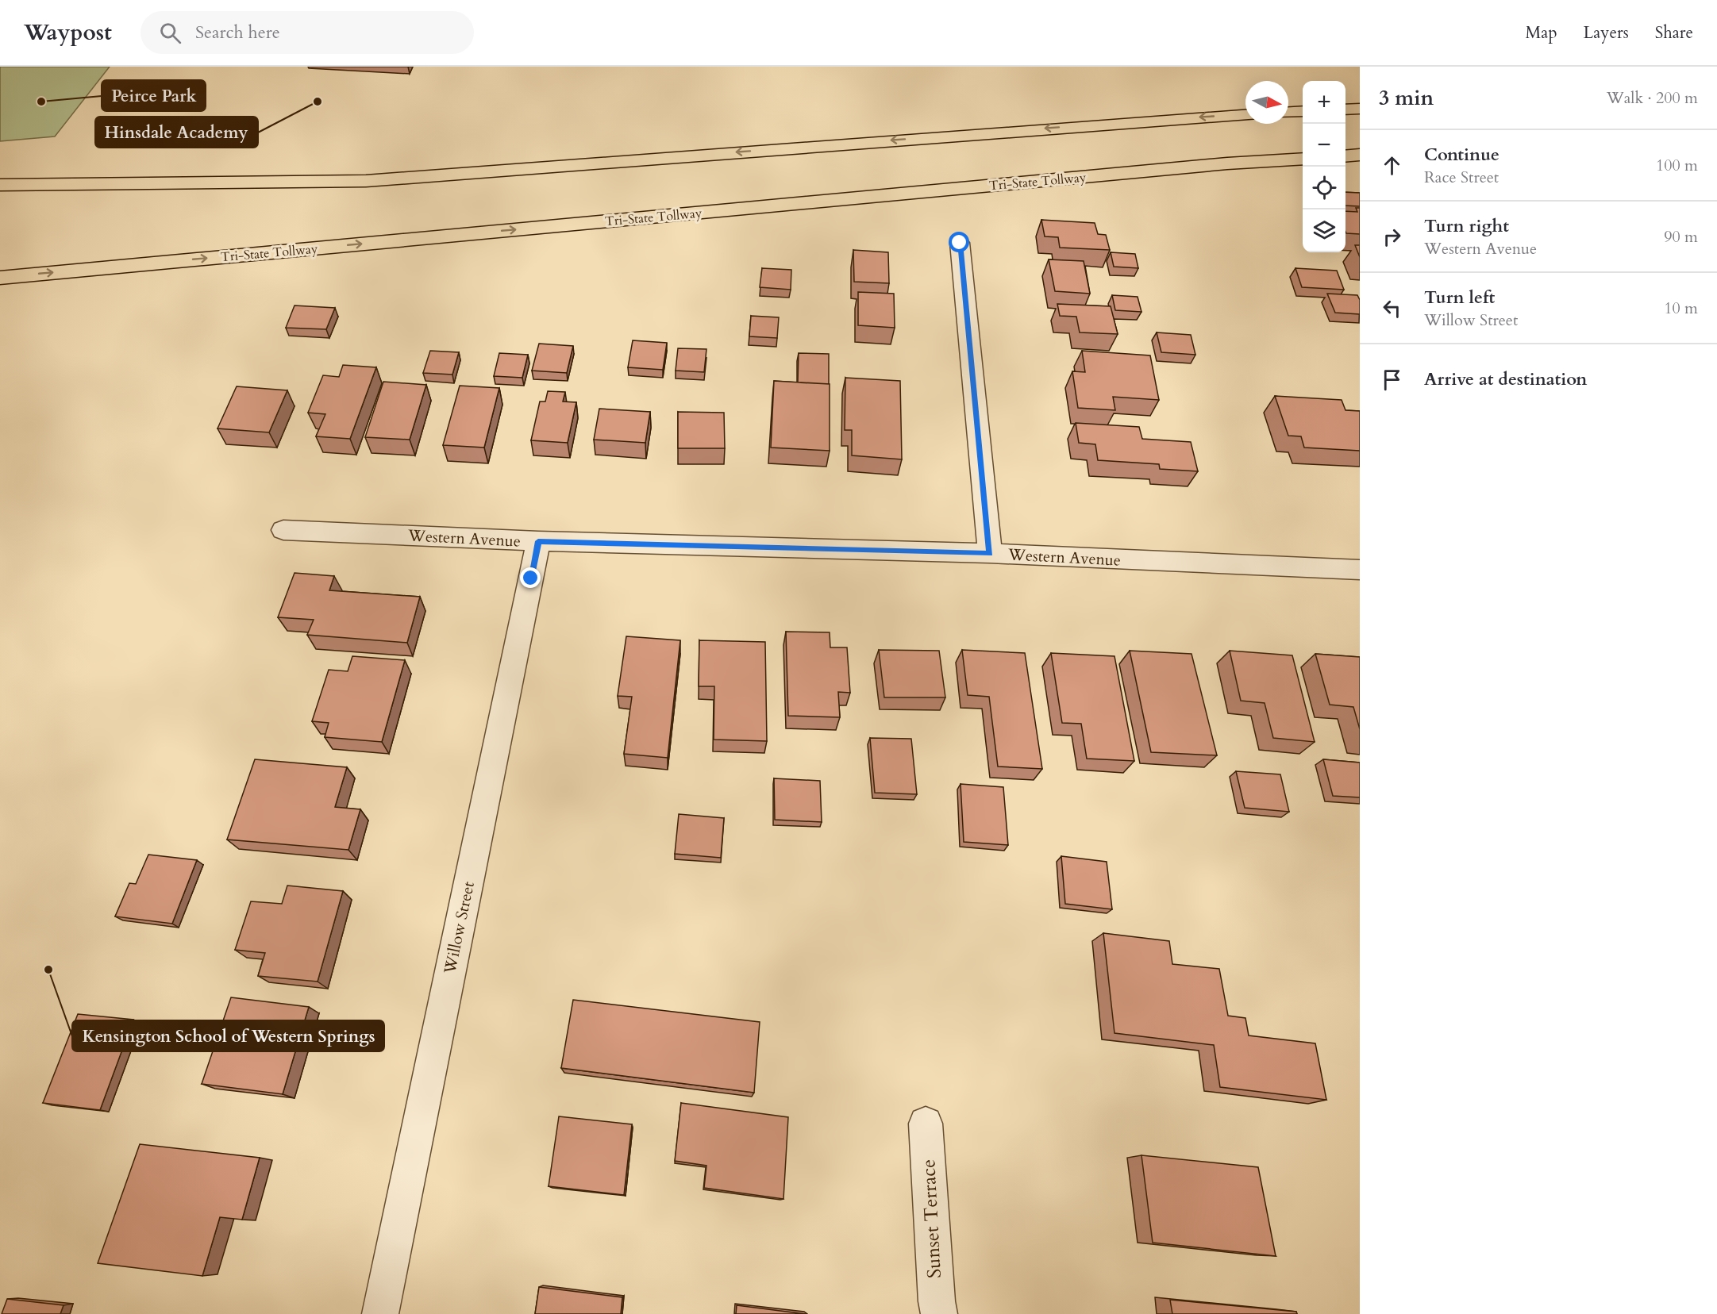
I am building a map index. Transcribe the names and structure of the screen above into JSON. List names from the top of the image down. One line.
{"streets":{"highway":["Tri-State Tollway"],"street":["Western Avenue","Willow Street","Sunset Terrace"]},"crossings":[["Western Avenue","Willow Street"]],"places":["Peirce Park","Hinsdale Academy","Kensington School of Western Springs"],"north":"right","page":{"header":"Waypost","search":"Search here","nav":["Map","Layers","Share"],"heading":["3 min","Walk · 200 m"],"map_buttons":["+","−"],"list":[["Continue","Race Street","100 m"],["Turn right","Western Avenue","90 m"],["Turn left","Willow Street","10 m"],"Arrive at destination"]}}
